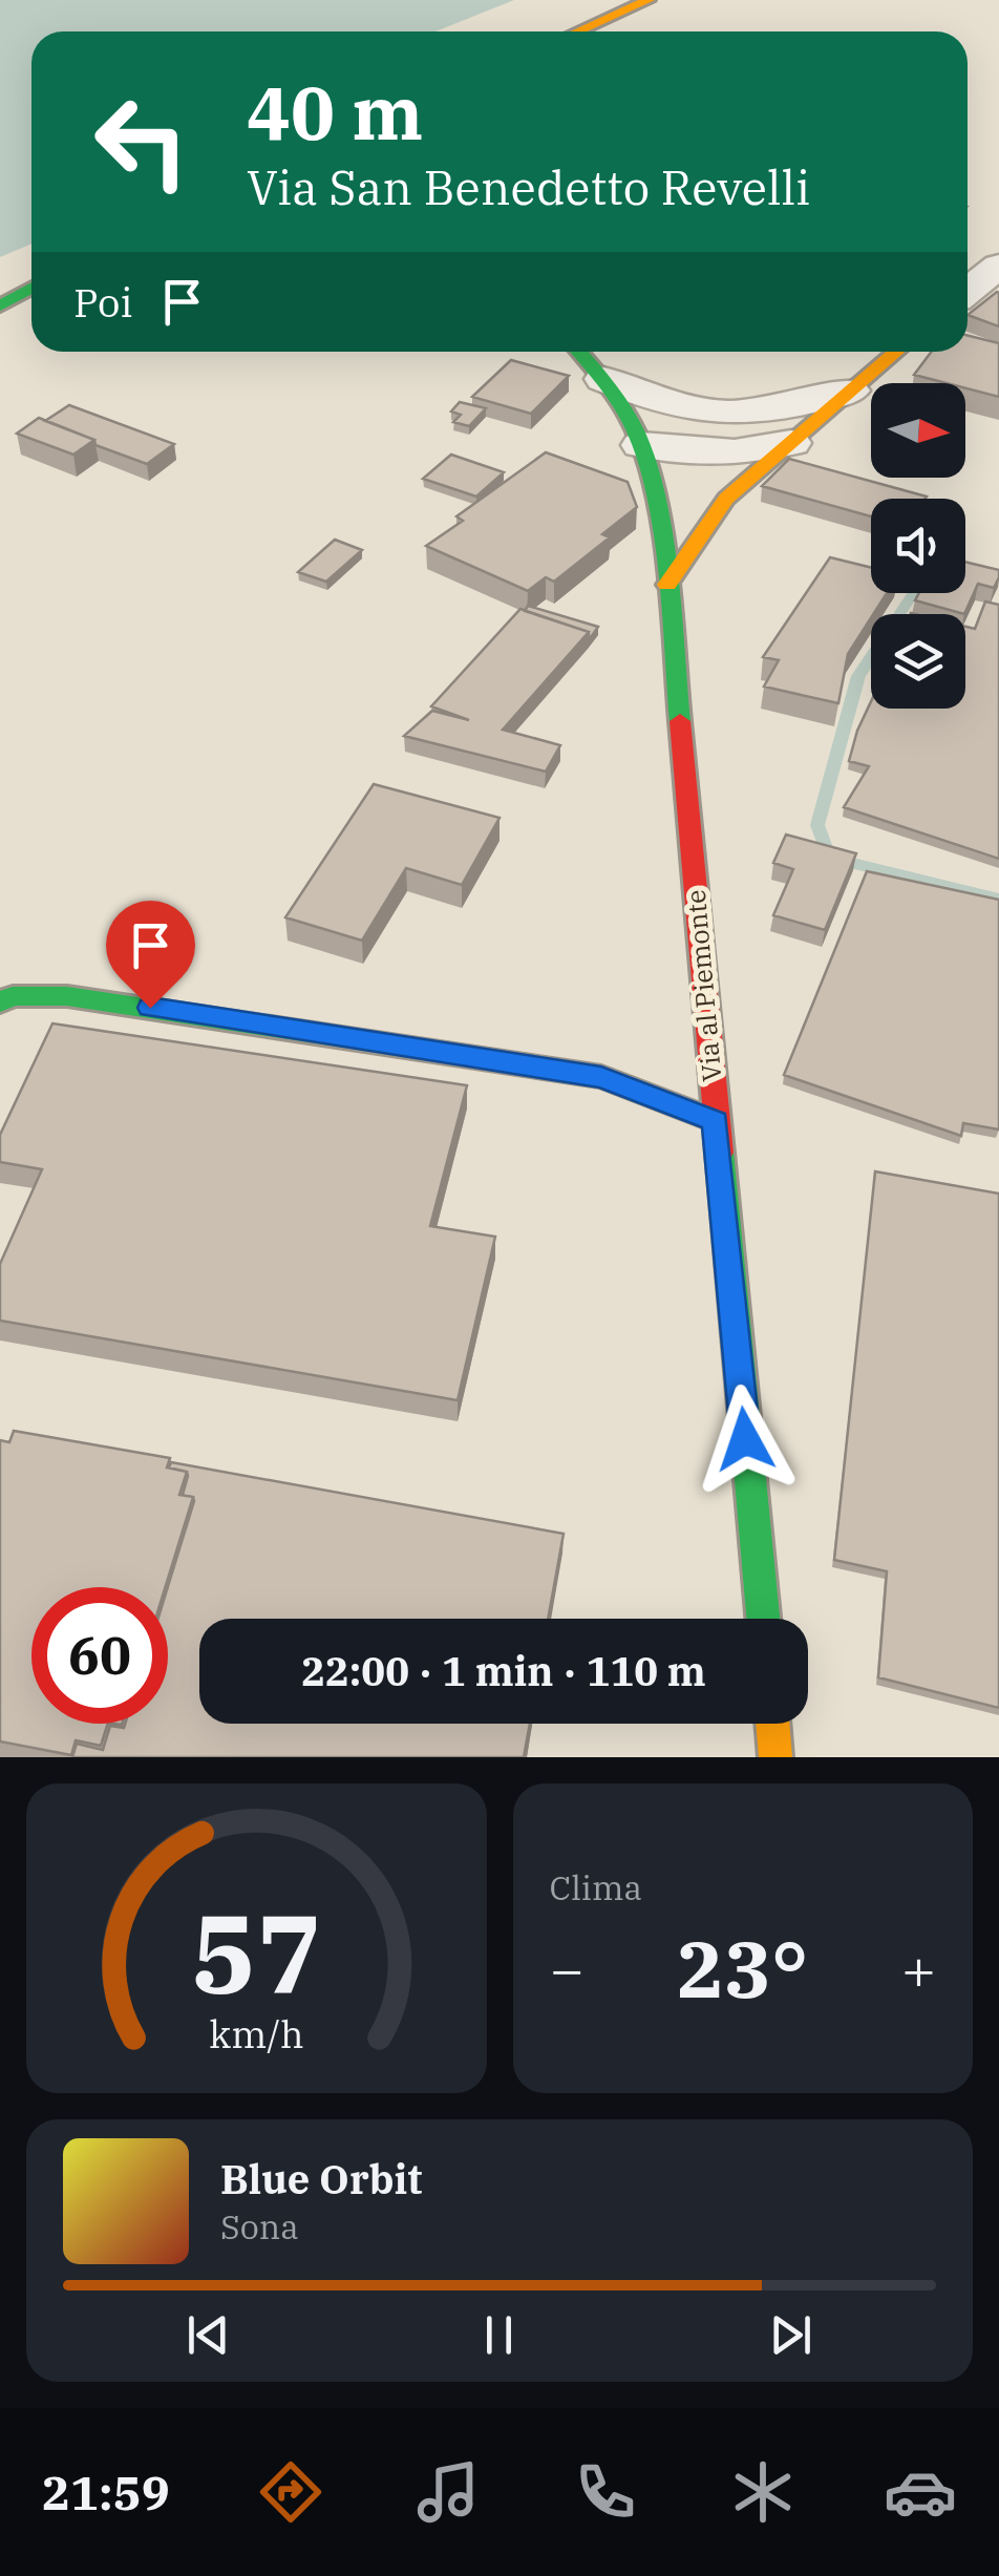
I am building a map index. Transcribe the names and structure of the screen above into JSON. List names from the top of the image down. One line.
{"streets":{"main road":["Via al Piemonte"]},"north":"right","page":{"turn":["40 m","Via San Benedetto Revelli"],"then":"Poi","limit":"60","trip":"22:00 · 1 min · 110 m","tile":"Clima","heat":["−","23°","+"],"song":["Blue Orbit","Sona"],"tabs":"21:59","gauge":["57","km/h"]}}
